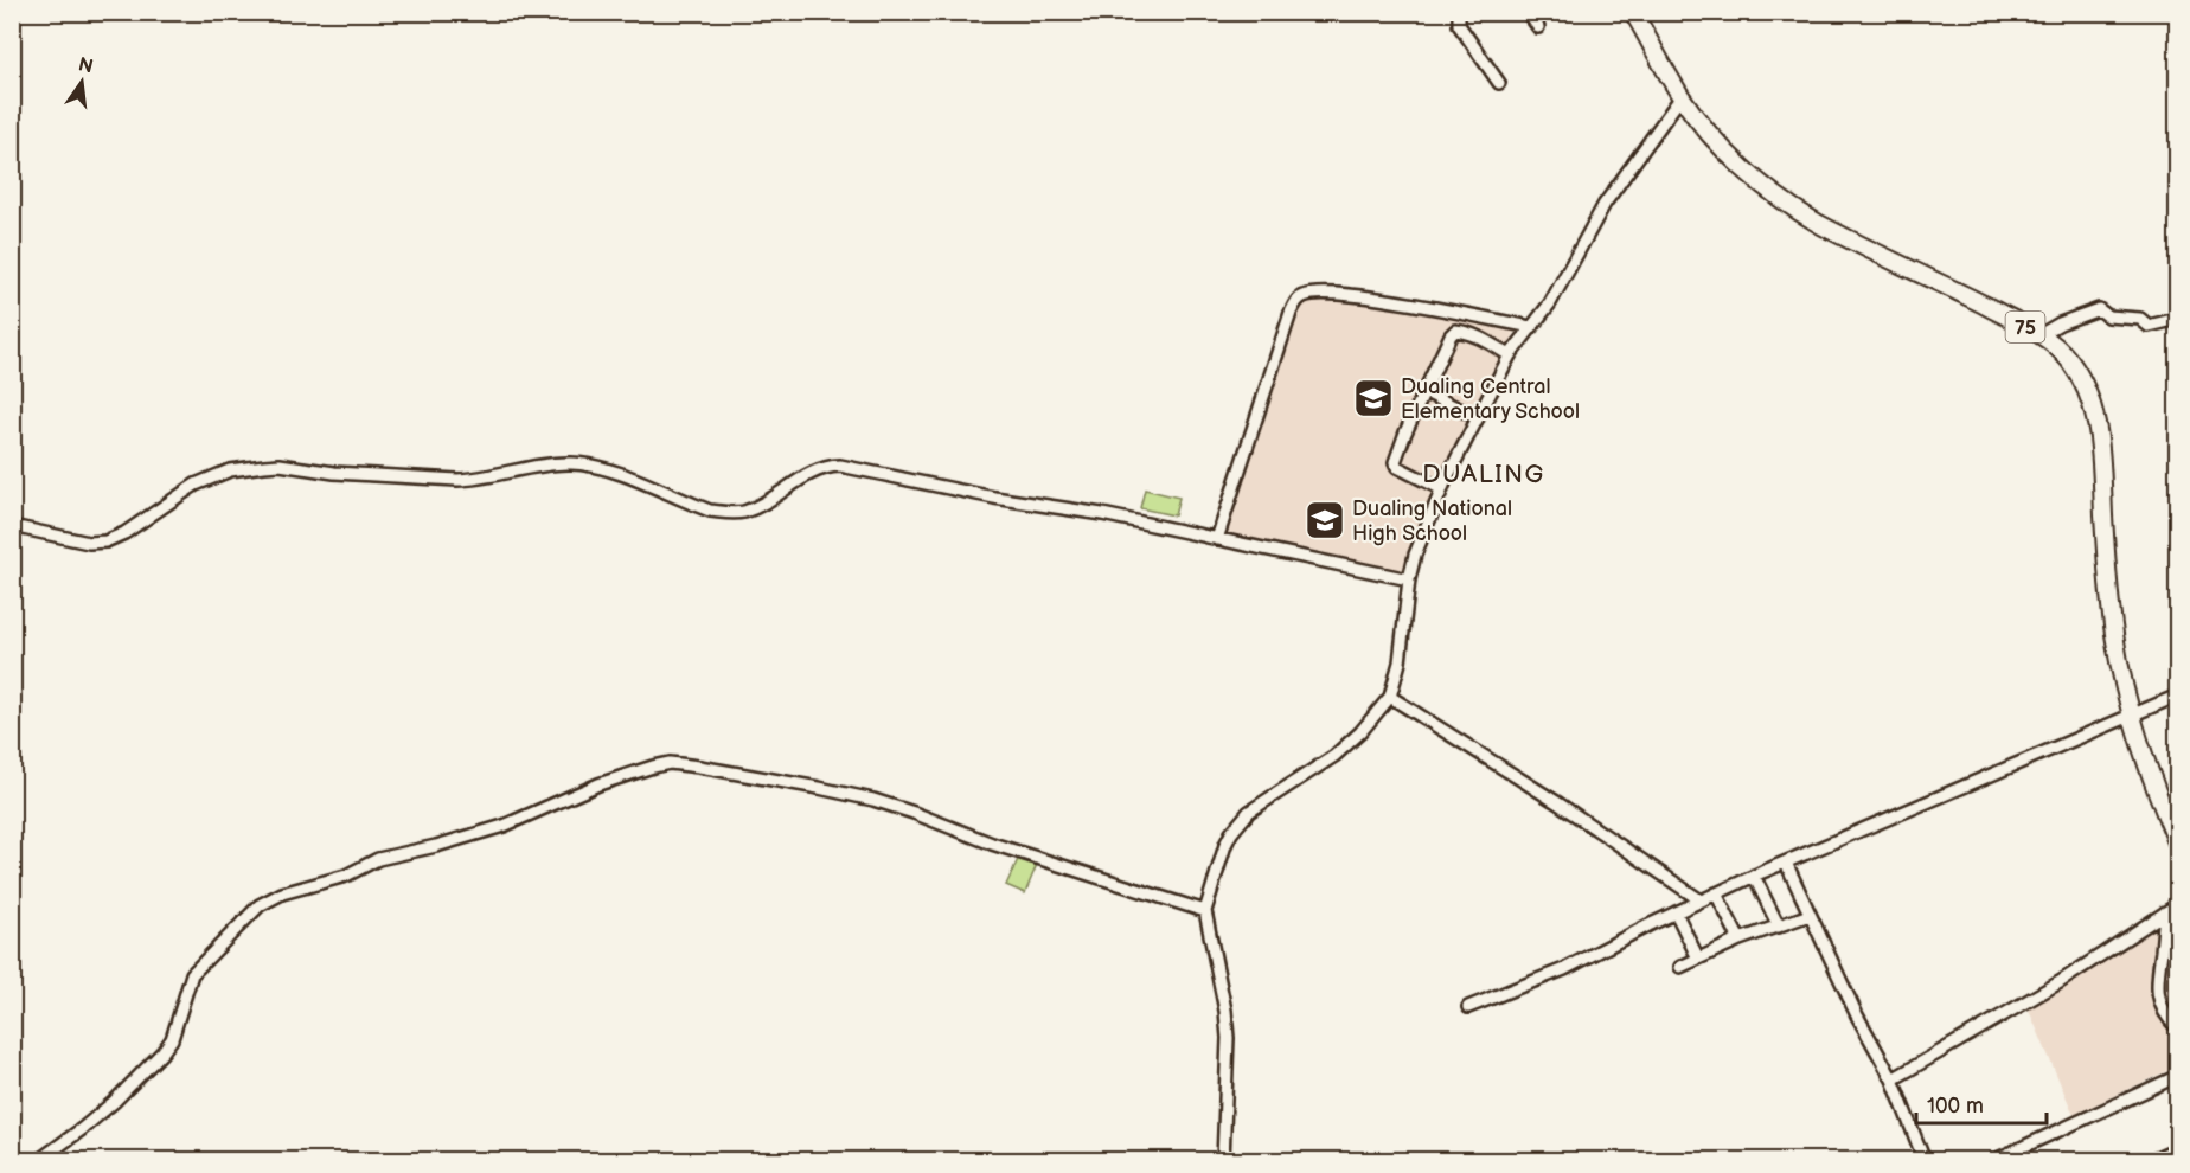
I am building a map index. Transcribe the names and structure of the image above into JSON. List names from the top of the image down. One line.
{"streets":{"highway":["75"]},"districts":["DUALING"],"places":{"school or university":["Dualing Central Elementary School","Dualing National High School"]},"scale_bar":"100 m","north":"top"}
